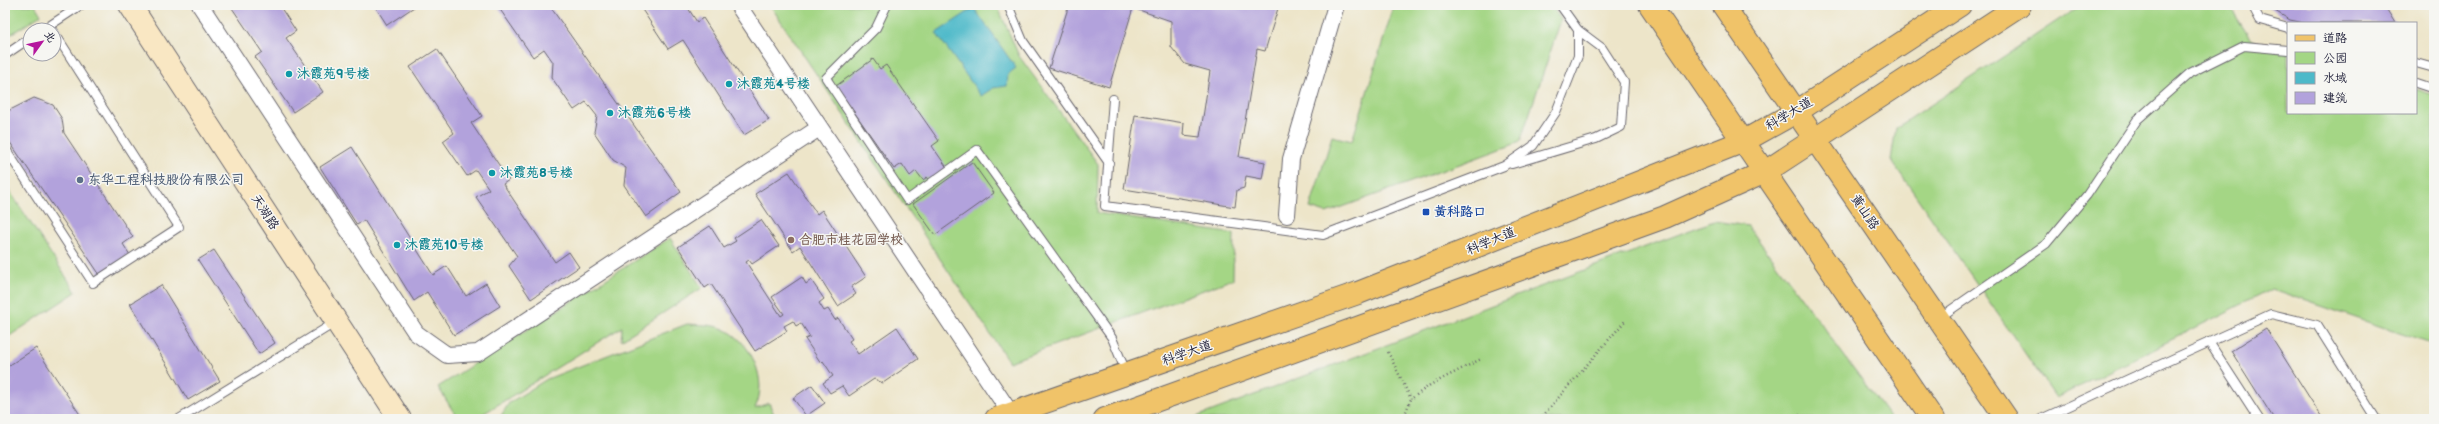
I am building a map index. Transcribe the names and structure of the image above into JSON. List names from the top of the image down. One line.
{"streets":{"main road":["科学大道","黄山路"],"street":["天湖路"]},"crossings":[["科学大道","黄山路"]],"places":{"other":["沐霞苑9号楼","沐霞苑4号楼","沐霞苑6号楼","沐霞苑8号楼","东华工程科技股份有限公司","合肥市桂花园学校","沐霞苑10号楼"],"transit":["黄科路口"]},"legend":["道路","公园","水域","建筑"],"north":"top right"}
